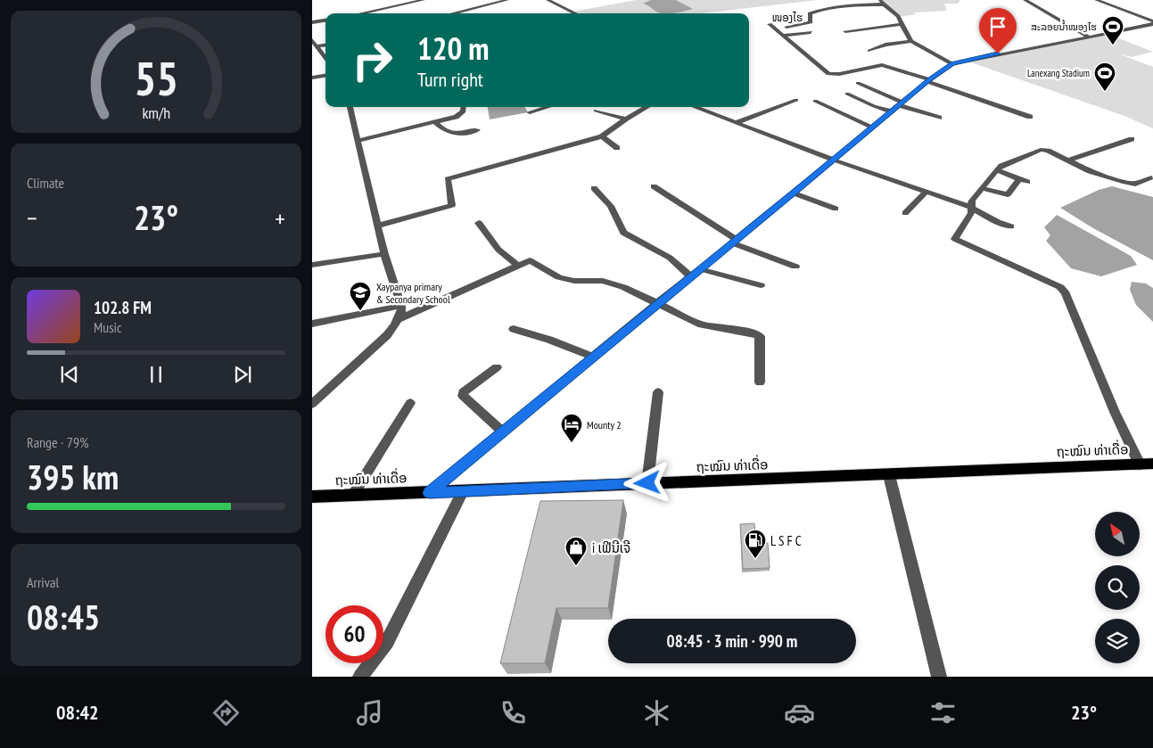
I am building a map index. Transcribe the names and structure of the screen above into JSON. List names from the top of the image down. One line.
{"streets":{"main road":["ຖະໝົນ ທ່າເດື່ອ"]},"districts":["ໜອງໄຮ"],"places":{"sports":["ສະລອຍນ້ຳໝອງໄຮ","Lanexang Stadium"],"school or university":["Xaypanya primary & Secondary School"],"hotel":["Mounty 2"],"fuel station":["L S F C"],"shop":["i ເຟີນີເຈີ"]},"north":"top left","page":{"turn":["120 m","Turn right"],"tile":["Climate",["Range · 79%","395 km"],["Arrival","08:45"]],"heat":["−","23°","+"],"song":["102.8 FM","Music"],"limit":"60","trip":"08:45 · 3 min · 990 m","tabs":["08:42","23°"],"gauge":["55","km/h"]}}
